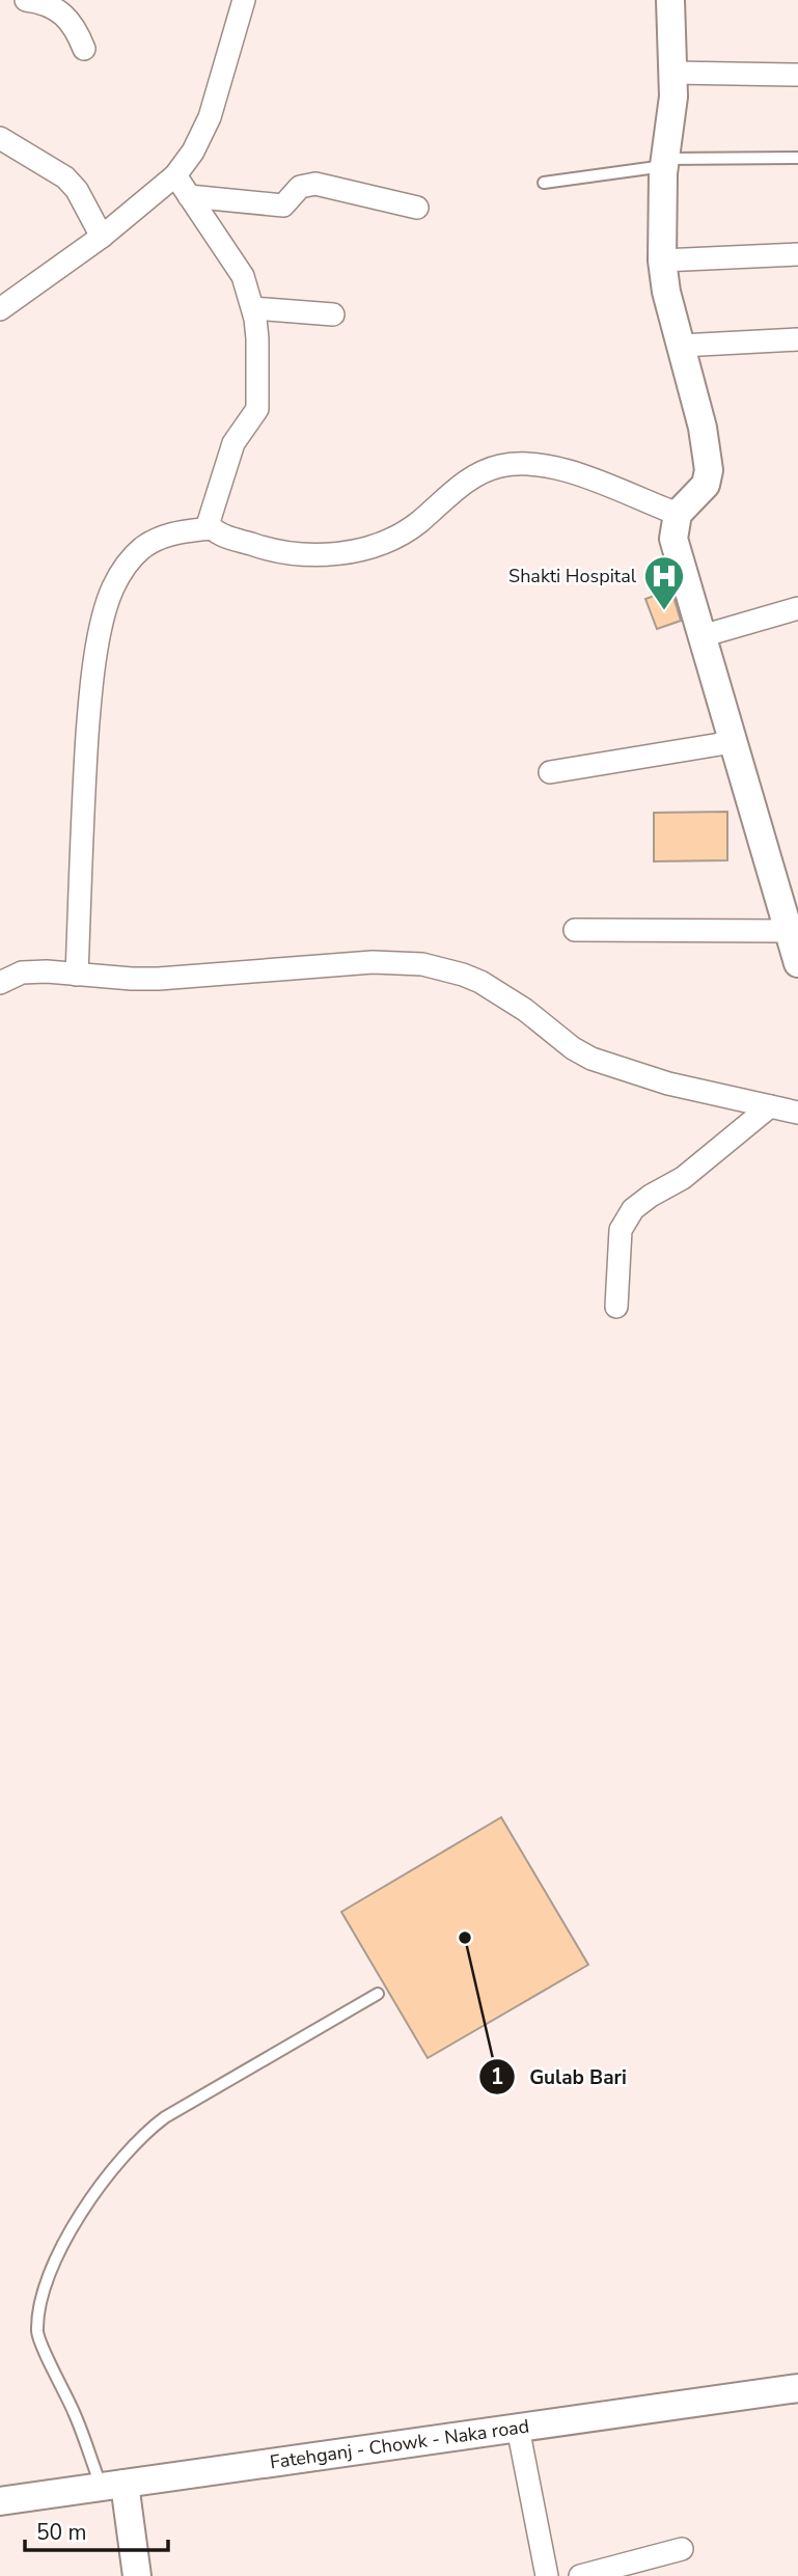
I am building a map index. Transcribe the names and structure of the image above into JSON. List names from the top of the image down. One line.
{"streets":{"street":["Fatehganj - Chowk - Naka road"]},"places":{"hospital":["Shakti Hospital"],"other":["Gulab Bari"]},"scale_bar":"50 m"}
